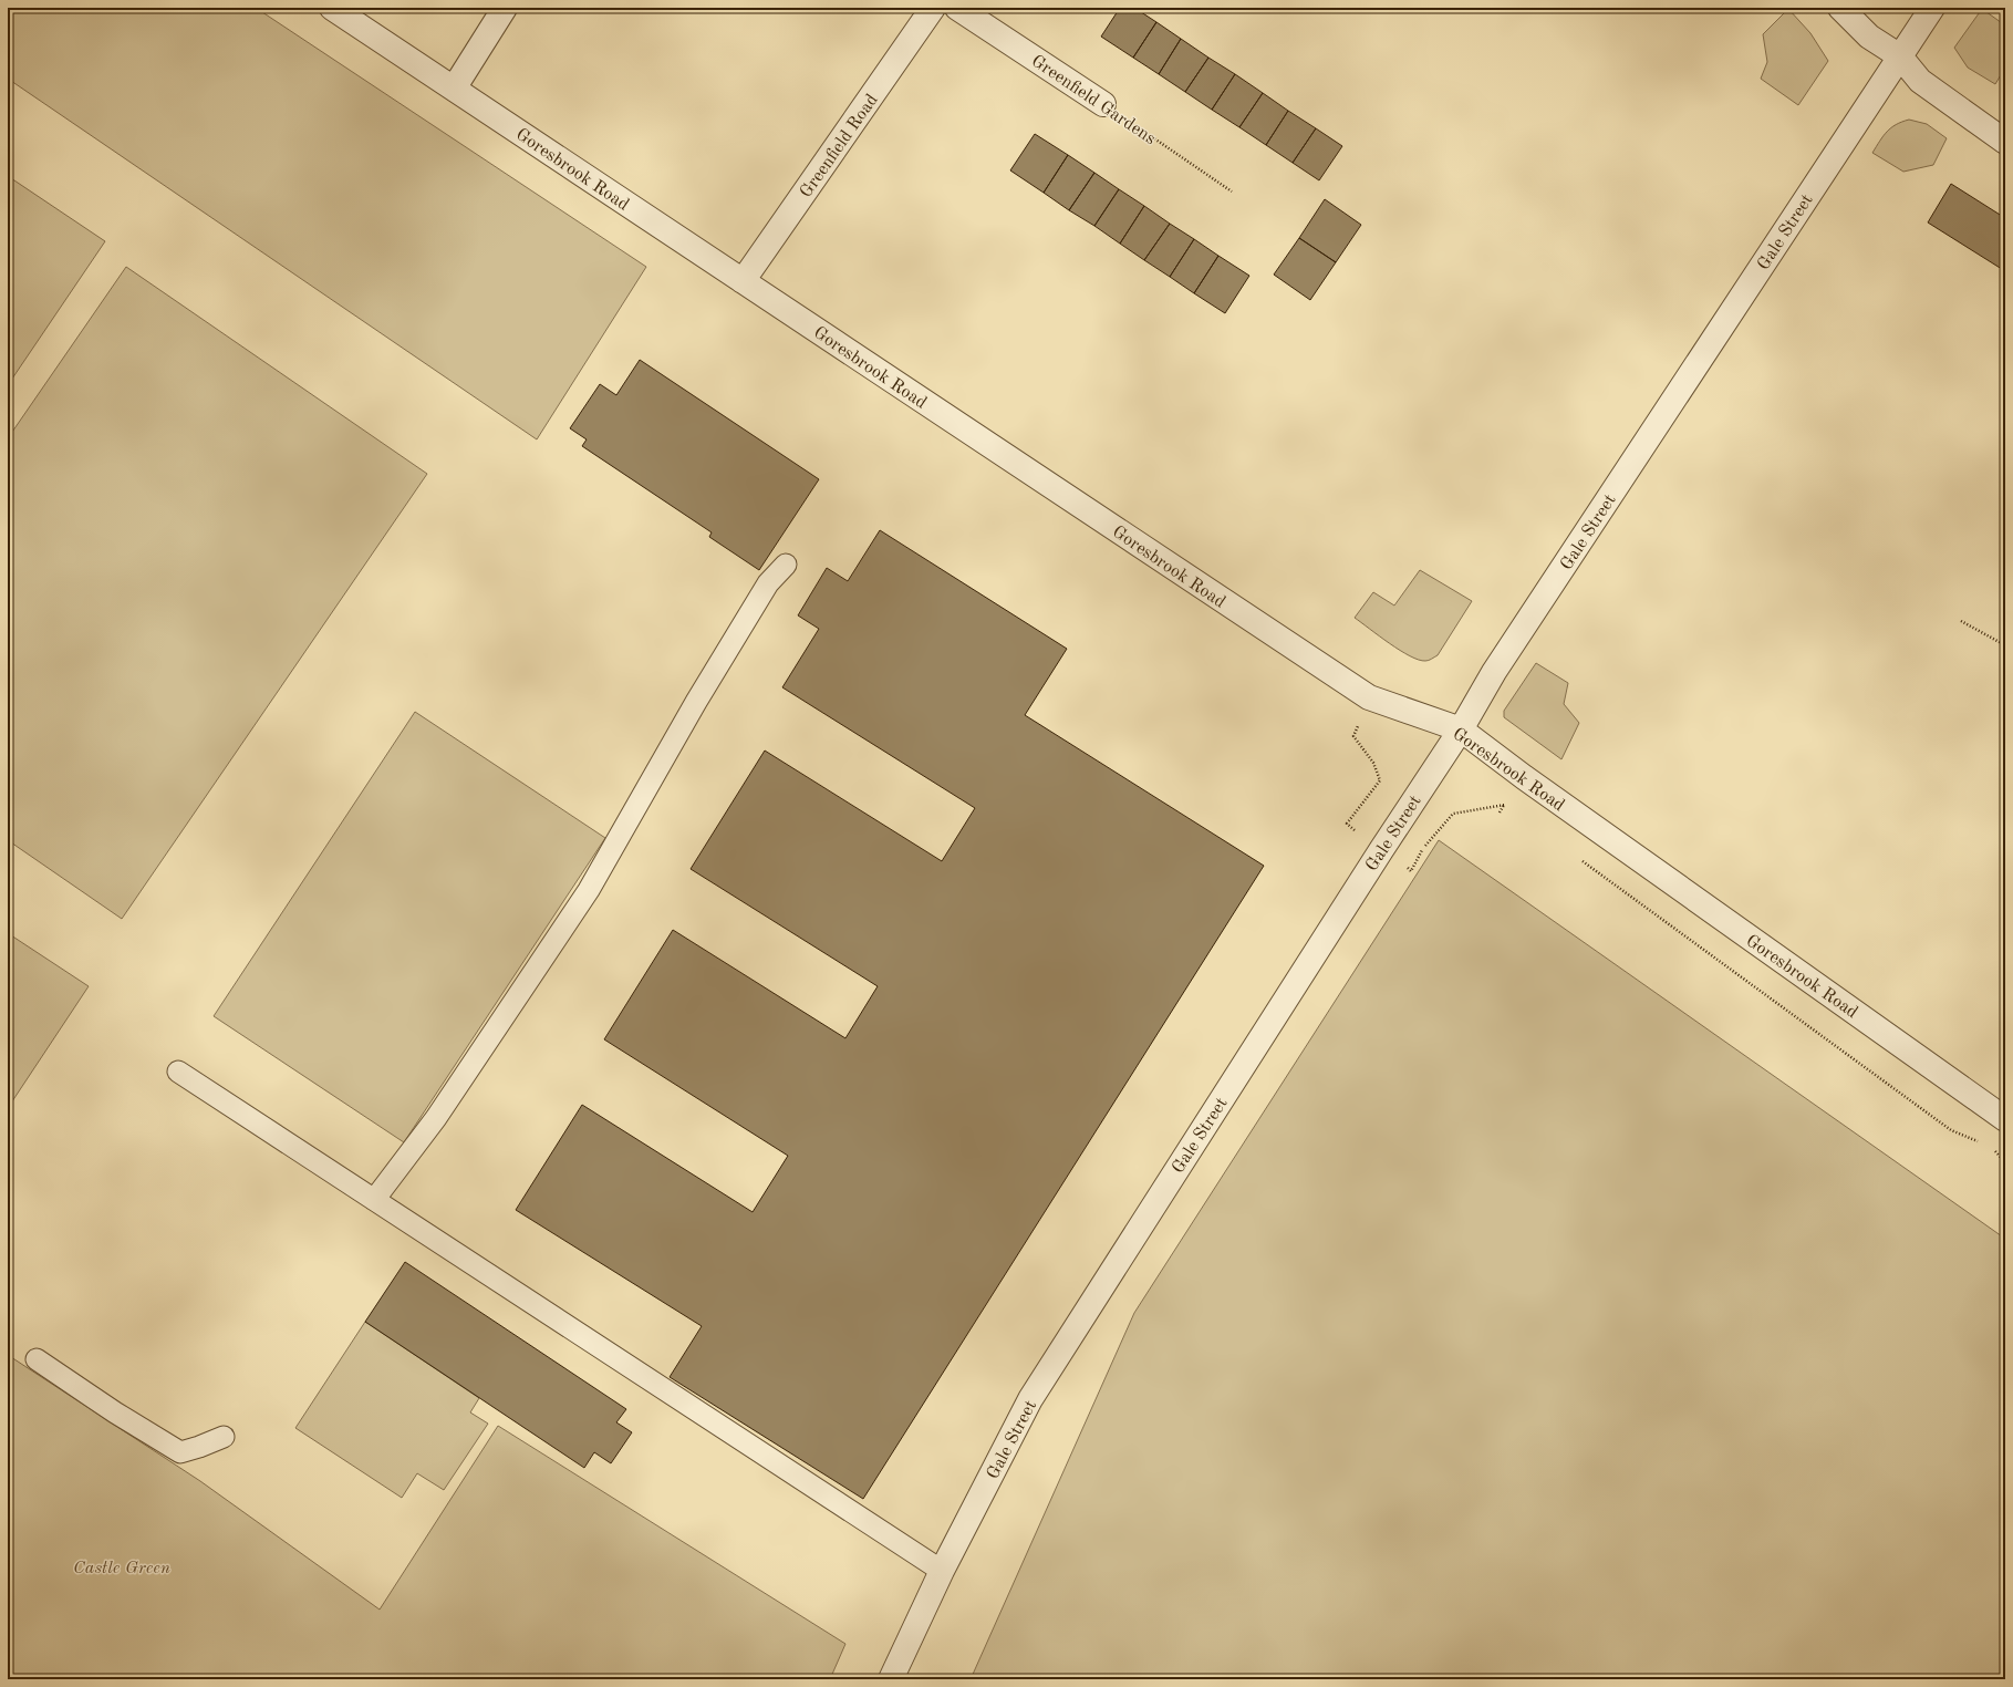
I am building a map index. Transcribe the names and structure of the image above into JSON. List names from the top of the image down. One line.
{"streets":{"street":["Greenfield Gardens","Greenfield Road","Goresbrook Road","Gale Street"]},"crossings":[["Greenfield Road","Goresbrook Road"],["Goresbrook Road","Gale Street"]],"parks":["Castle Green"]}
